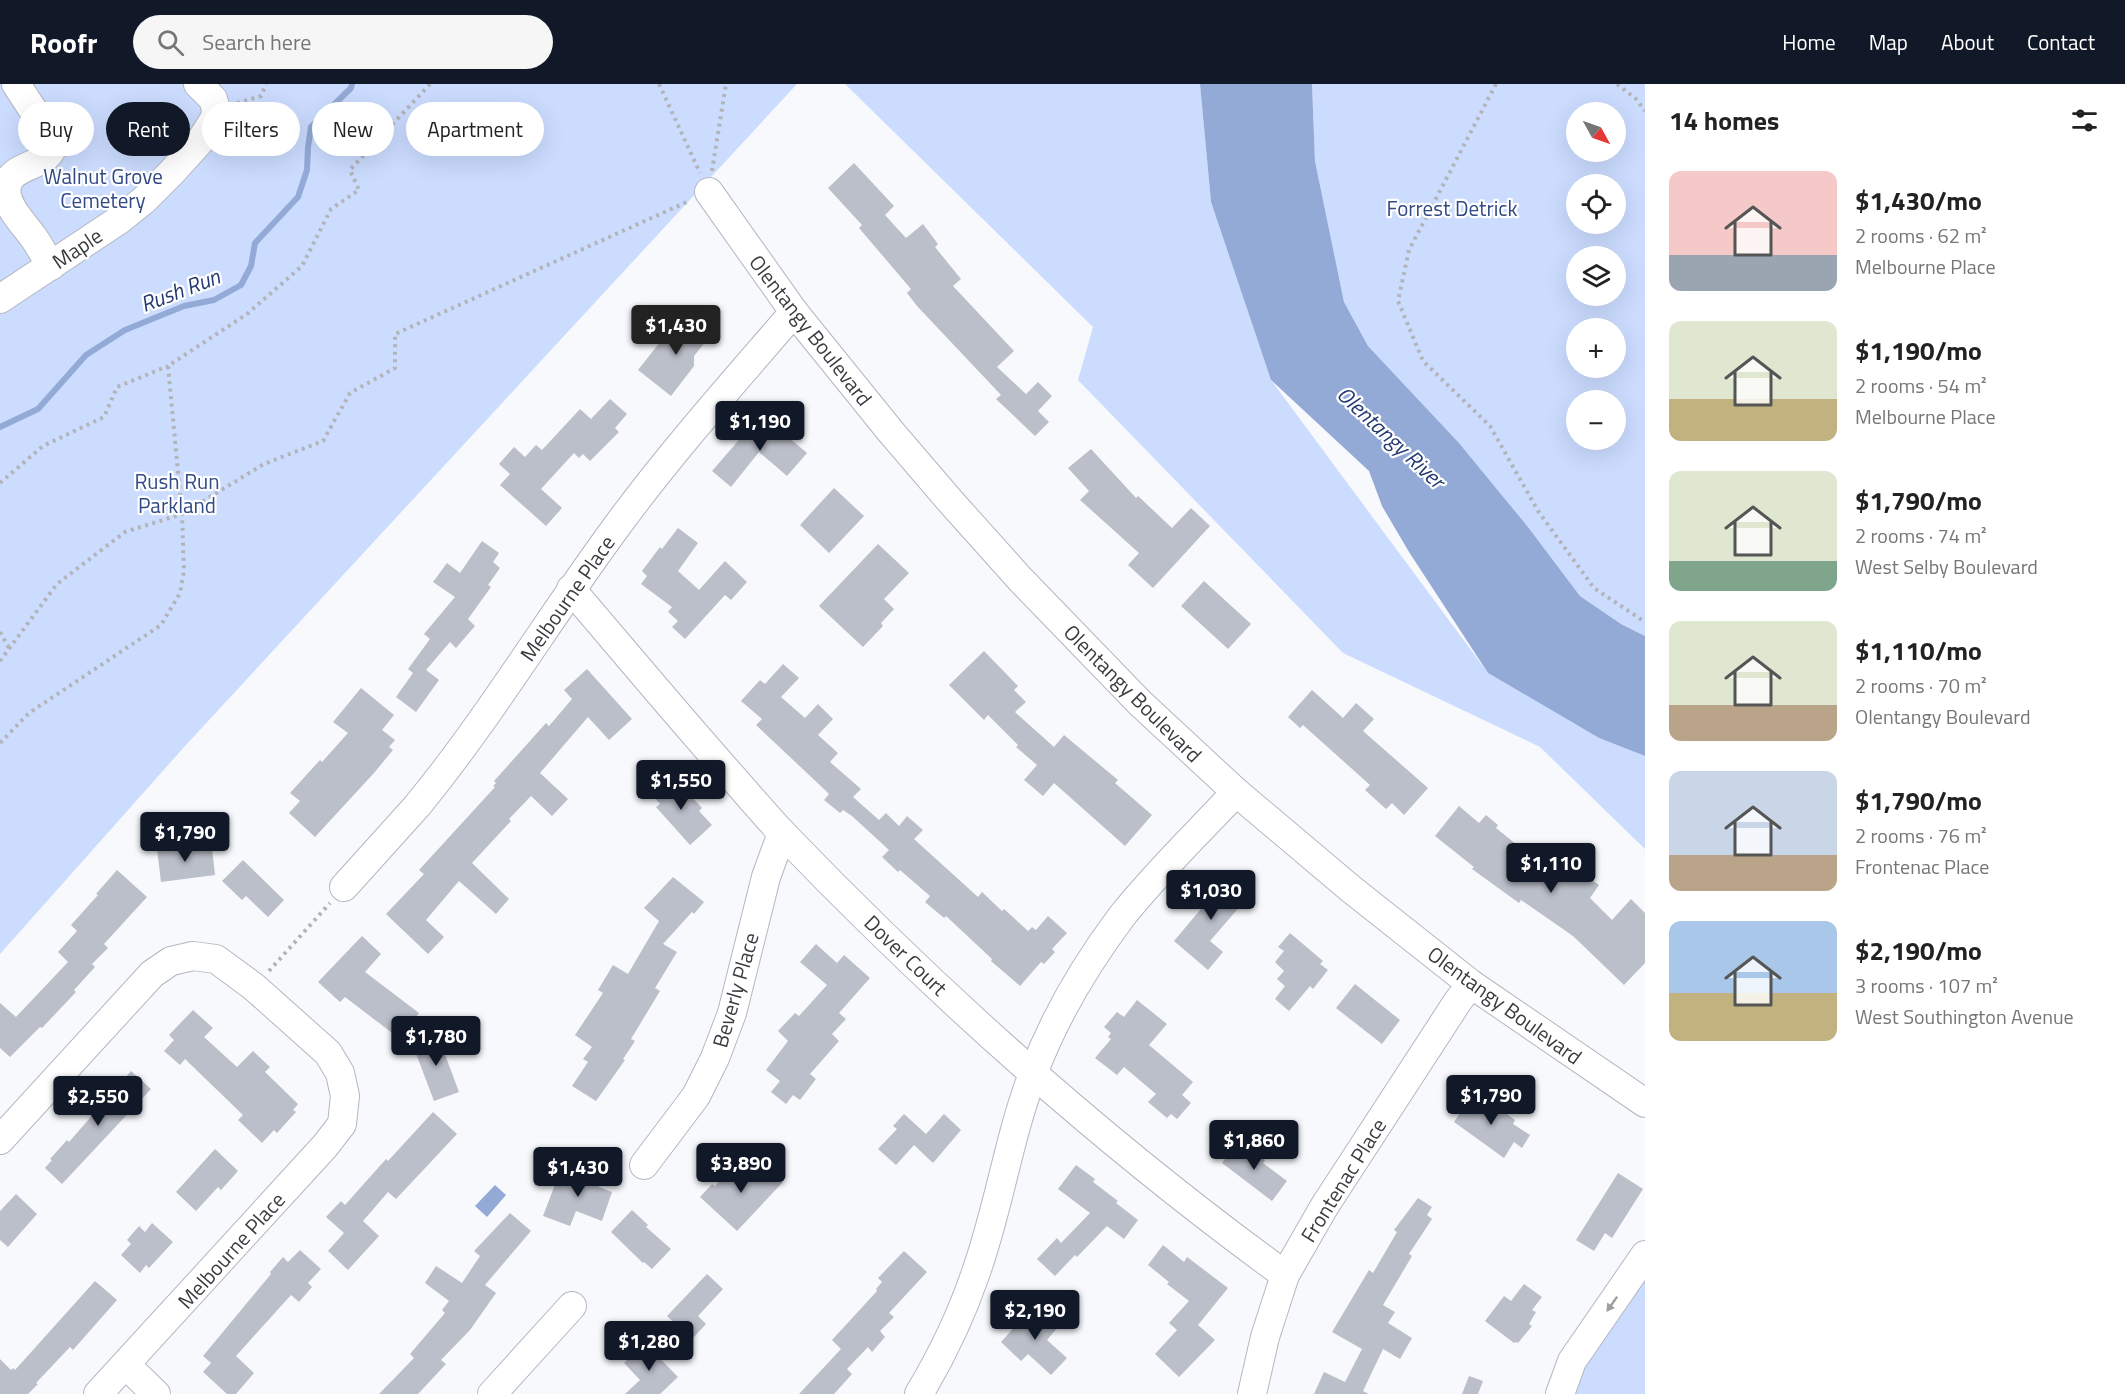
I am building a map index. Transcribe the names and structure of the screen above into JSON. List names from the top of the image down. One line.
{"streets":{"street":["Maple","Olentangy Boulevard","Melbourne Place","Dover Court","Beverly Place","Frontenac Place"]},"crossings":[["Olentangy Boulevard","Melbourne Place"],["Olentangy Boulevard","Frontenac Place"],["Melbourne Place","Dover Court"],["Dover Court","Beverly Place"],["Dover Court","Frontenac Place"]],"water":["Rush Run","Olentangy River"],"parks":["Walnut Grove Cemetery","Forrest Detrick","Rush Run Parkland"],"north":"bottom right","page":{"header":"Roofr","search":"Search here","nav":["Home","Map","About","Contact"],"heading":"14 homes","map_buttons":["+","−"],"chip":["Buy","Rent","Filters","New","Apartment"],"list":[{"name":"$1,430/mo","note":"2 rooms · 62 m² · Melbourne Place"},{"name":"$1,190/mo","note":"2 rooms · 54 m² · Melbourne Place"},{"name":"$1,790/mo","note":"2 rooms · 74 m² · West Selby Boulevard"},{"name":"$1,110/mo","note":"2 rooms · 70 m² · Olentangy Boulevard"},{"name":"$1,790/mo","note":"2 rooms · 76 m² · Frontenac Place"},{"name":"$2,190/mo","note":"3 rooms · 107 m² · West Southington Avenue"}],"price":["$1,430","$1,190","$1,550","$1,790","$1,110","$1,030","$1,780","$1,790","$2,550","$1,860","$3,890","$1,430","$2,190","$1,280"]}}
